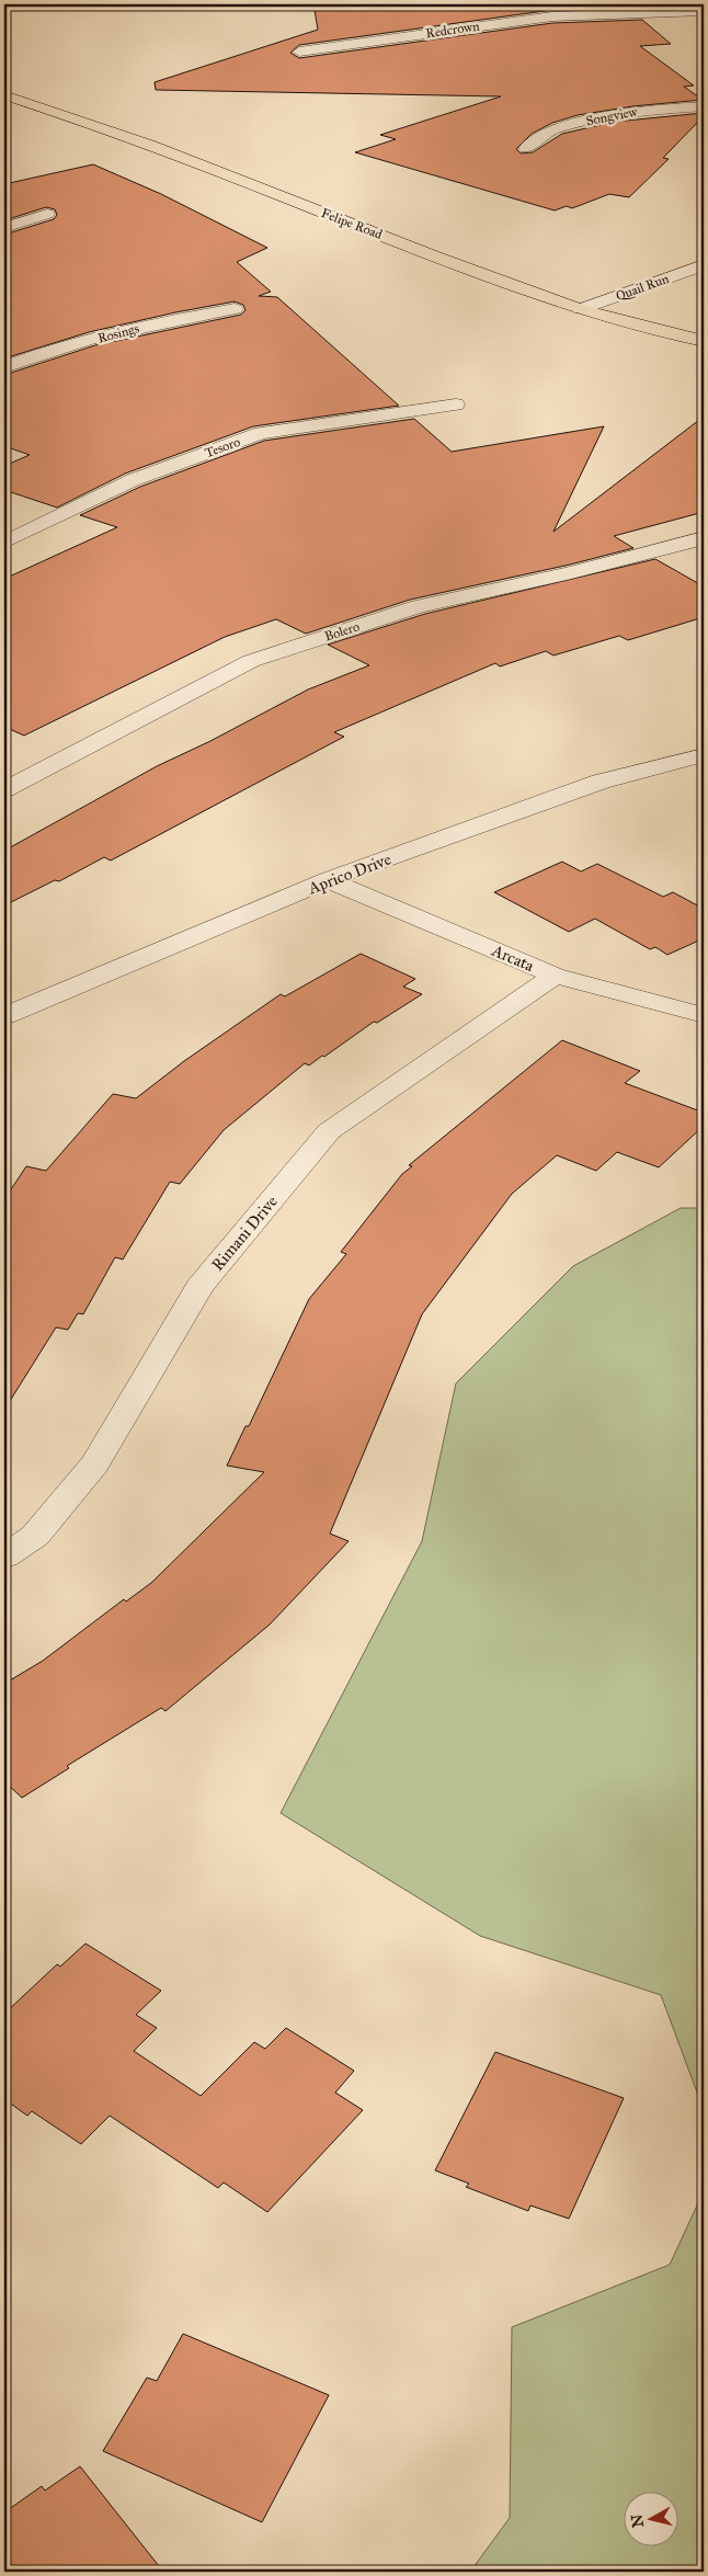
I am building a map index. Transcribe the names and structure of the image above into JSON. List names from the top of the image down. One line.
{"streets":{"main road":["Felipe Road"],"street":["Redcrown","Songview","Quail Run","Rosings","Tesoro","Bolero","Aprico Drive","Arcata","Rimani Drive"]},"crossings":[["Felipe Road","Quail Run"],["Aprico Drive","Arcata"],["Arcata","Rimani Drive"]],"north":"left"}
